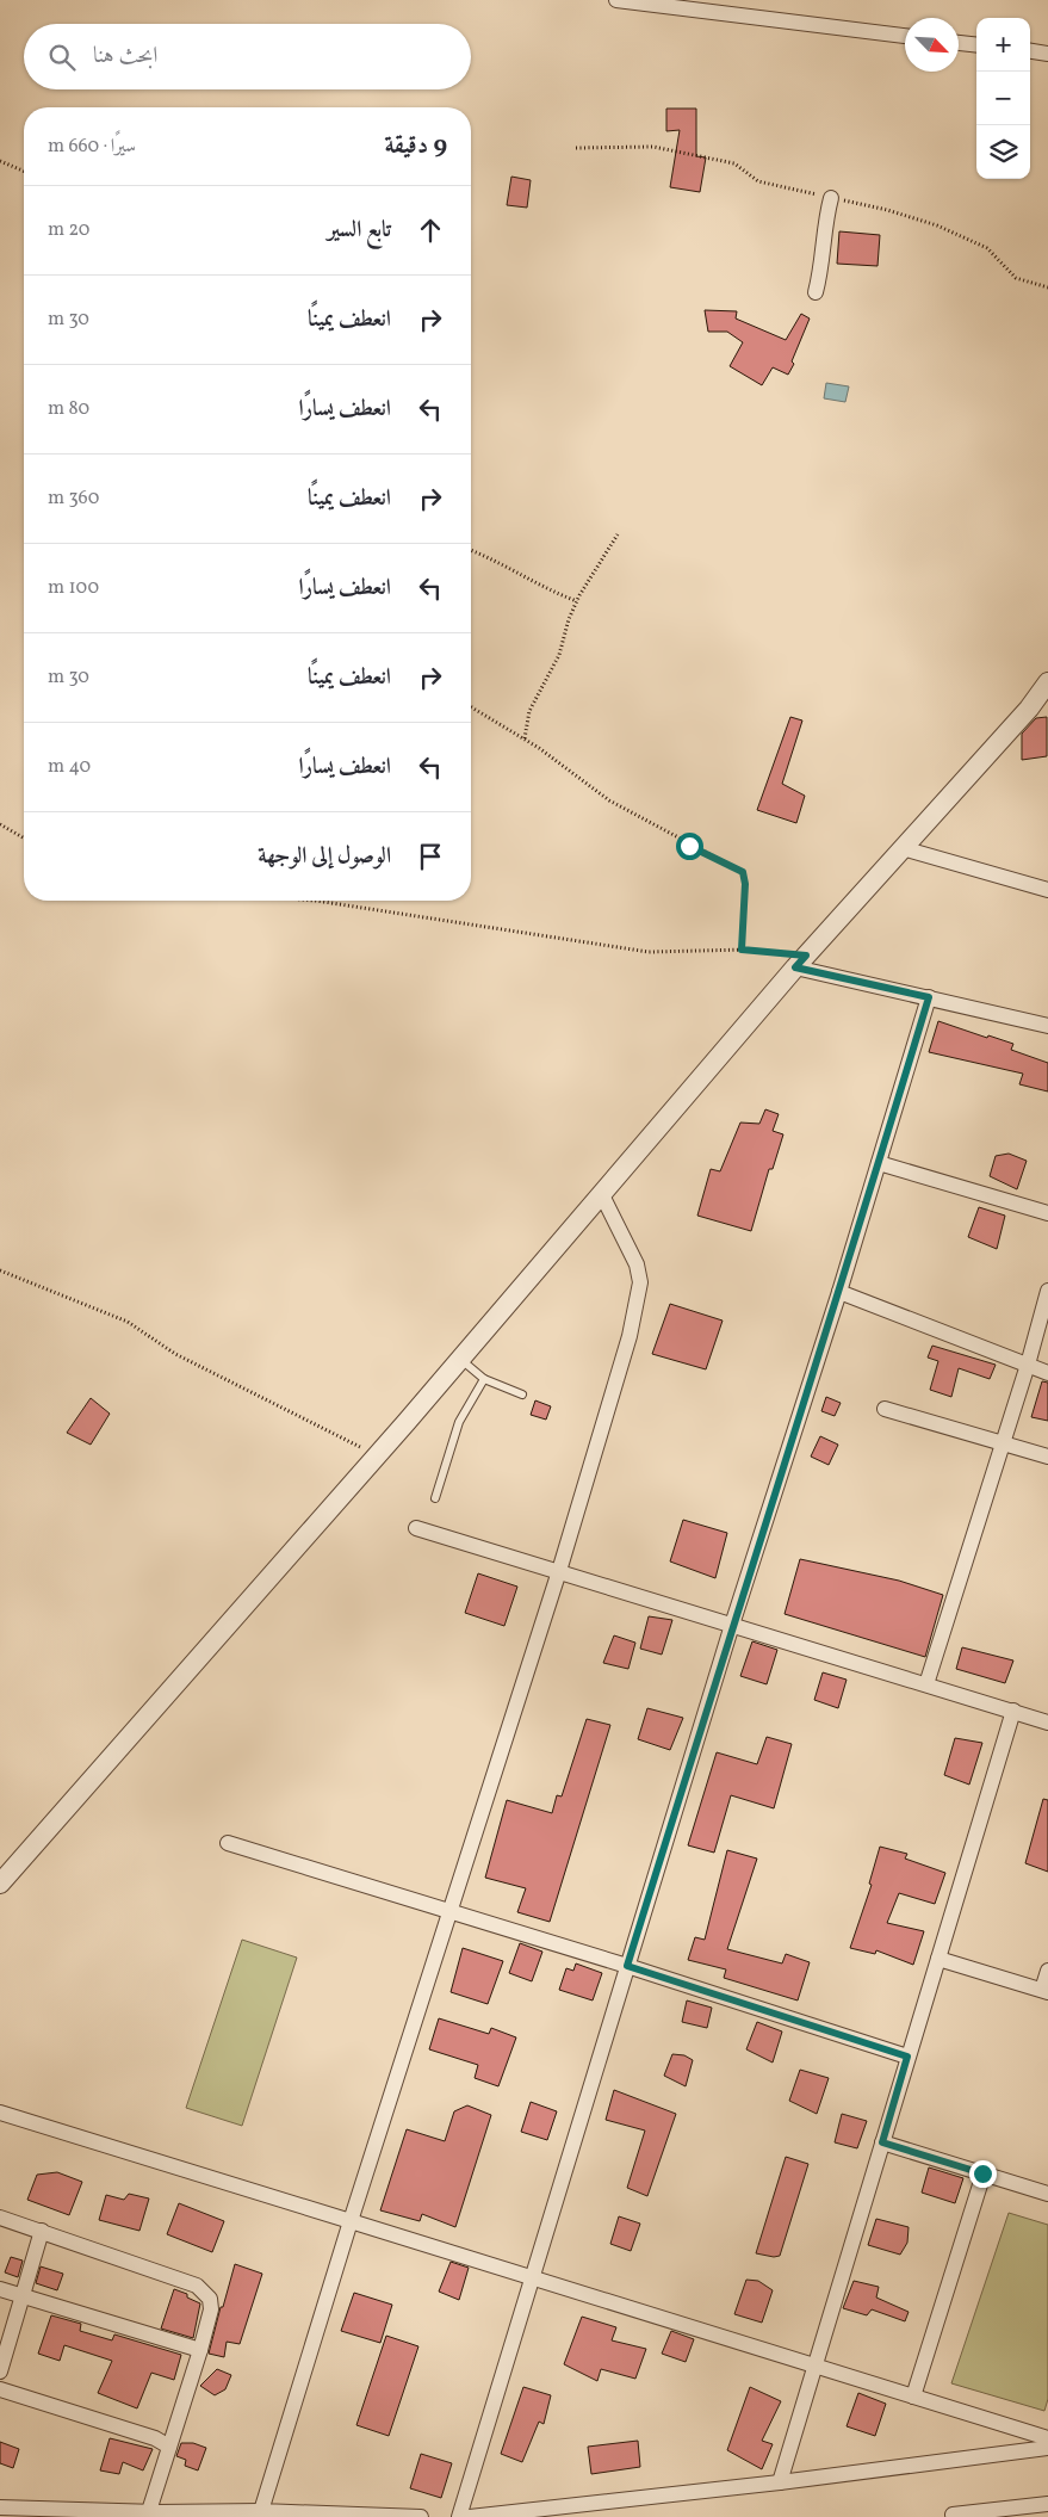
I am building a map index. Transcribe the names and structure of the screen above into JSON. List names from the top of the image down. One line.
{"north":"bottom right","page":{"map_buttons":["+","−"],"search":"ابحث هنا","heading":["9 دقيقة","سيرًا · 660 m"],"list":[["تابع السير","20 m"],["انعطف يمينًا","30 m"],["انعطف يسارًا","80 m"],["انعطف يمينًا","360 m"],["انعطف يسارًا","100 m"],["انعطف يمينًا","30 m"],["انعطف يسارًا","40 m"],"الوصول إلى الوجهة"]}}
